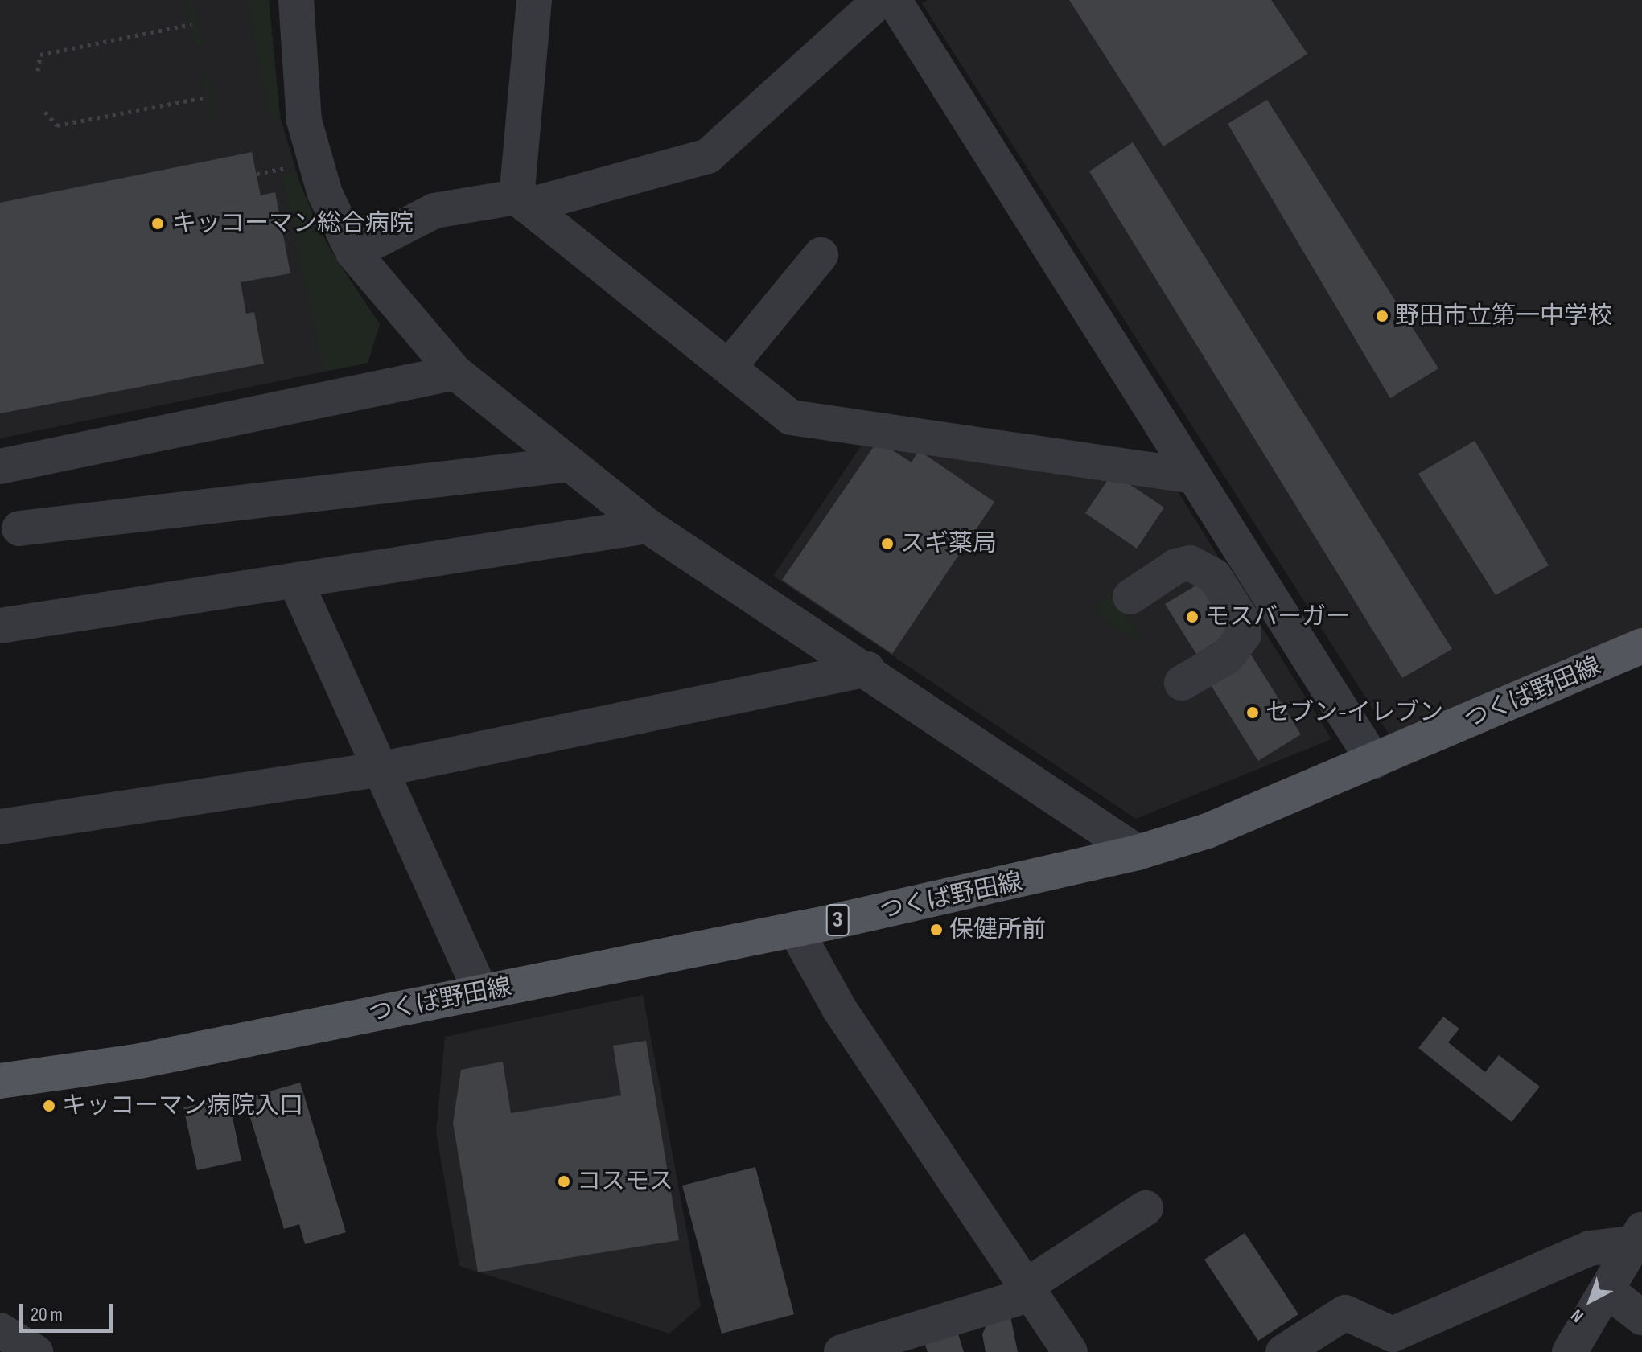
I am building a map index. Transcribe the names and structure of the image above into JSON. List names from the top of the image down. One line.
{"streets":{"main road":["つくば野田線","3"]},"places":["キッコーマン総合病院","野田市立第一中学校","スギ薬局","モスバーガー","セブン-イレブン","保健所前","キッコーマン病院入口","コスモス"],"scale_bar":"20 m","north":"bottom left"}
